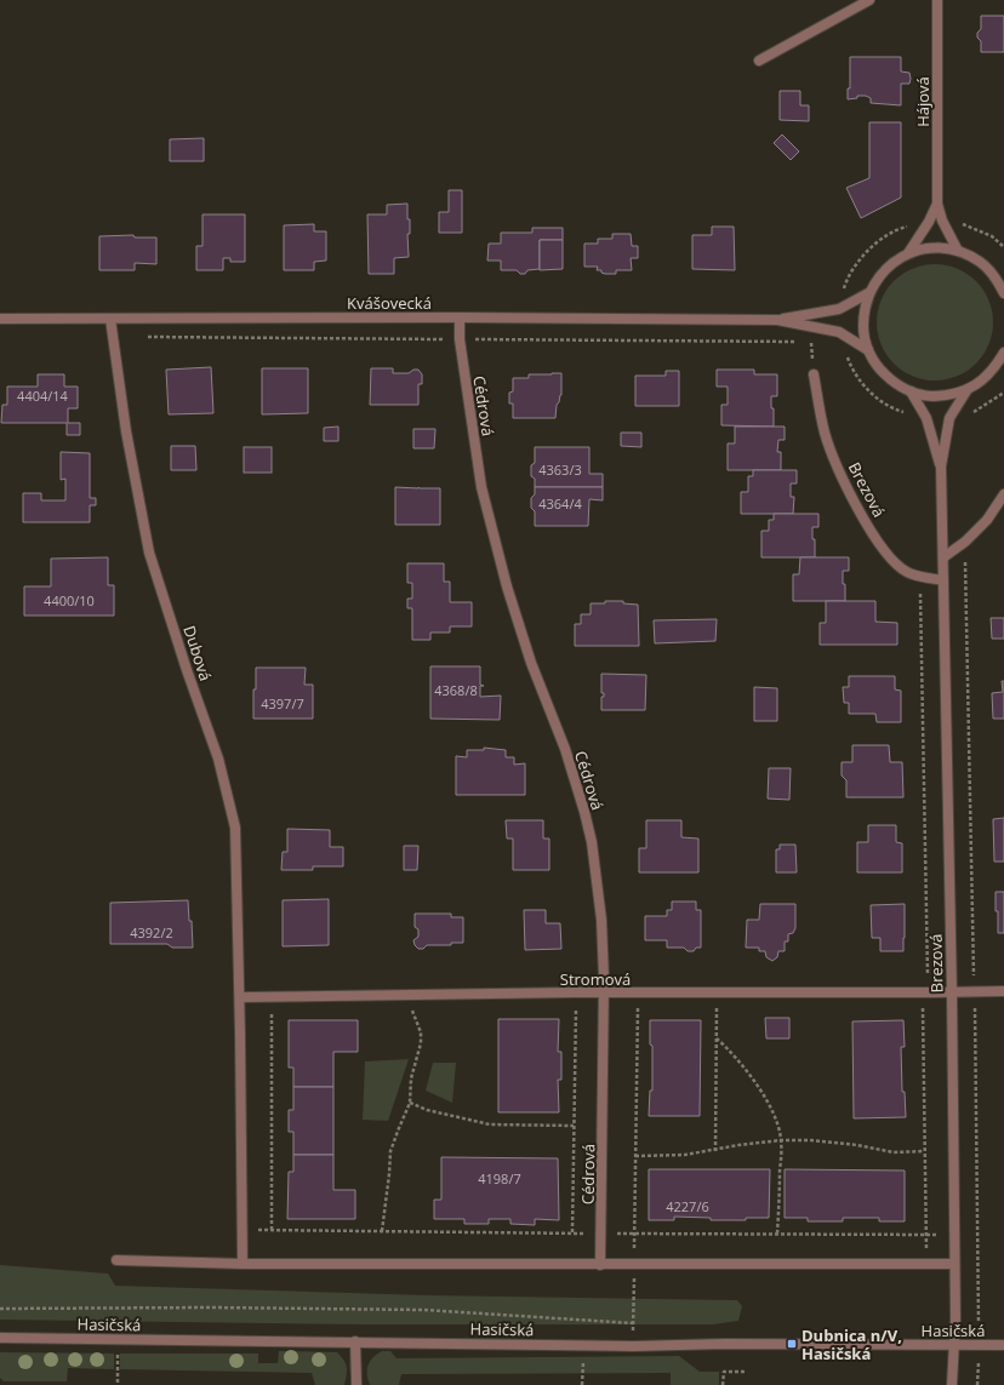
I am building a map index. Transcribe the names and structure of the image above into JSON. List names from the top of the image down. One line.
{"streets":{"street":["Hájová","Kvášovecká","Cédrová","Brezová","Dubová","Stromová","Hasičská"]},"crossings":[["Kvášovecká","Cédrová"],["Kvášovecká","Dubová"],["Cédrová","Stromová"],["Brezová","Stromová"],["Brezová","Hasičská"],["Dubová","Stromová"]],"places":{"transit":["Dubnica n/V, Hasičská"]},"house_numbers":["4404/14","4363/3","4364/4","4400/10","4368/8","4397/7","4392/2","4198/7","4227/6"]}
